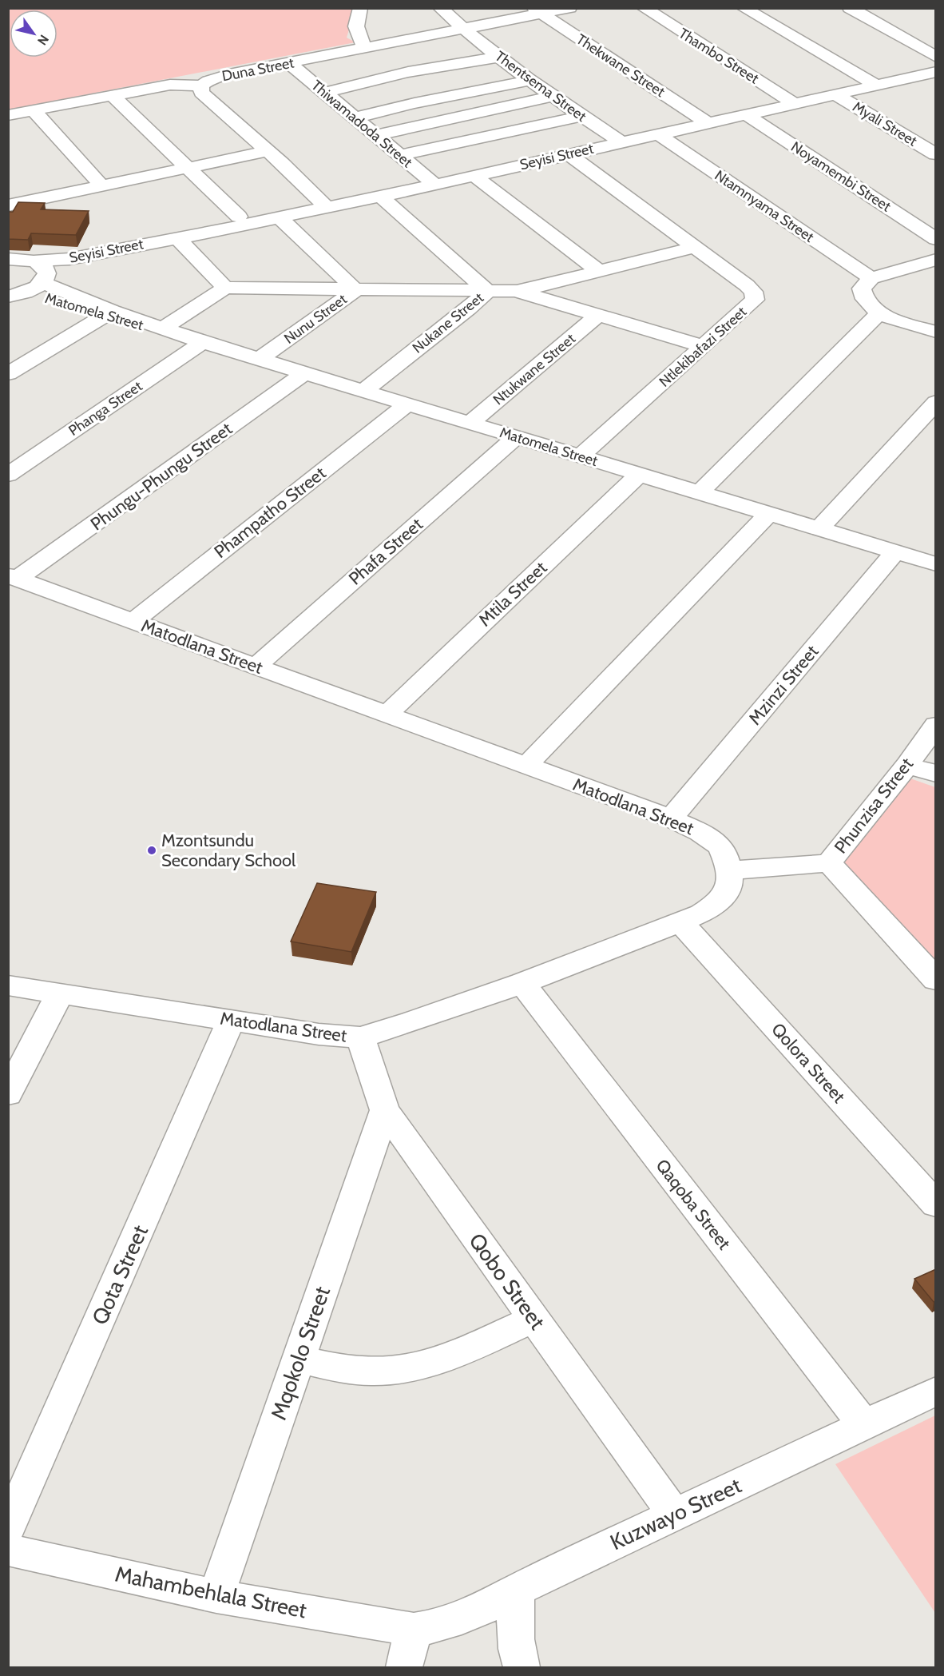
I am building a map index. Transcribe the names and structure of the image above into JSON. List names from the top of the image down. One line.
{"streets":{"street":["Thambo Street","Thekwane Street","Duna Street","Thentsema Street","Thiwamadoda Street","Myali Street","Seyisi Street","Noyamembi Street","Ntamnyama Street","Matomela Street","Nunu Street","Nukane Street","Ntlekibafazi Street","Ntukwane Street","Phanga Street","Phungu-Phungu Street","Phampatho Street","Phafa Street","Mtila Street","Matodlana Street","Mzinzi Street","Phunzisa Street","Qolora Street","Qaqoba Street","Qota Street","Qobo Street","Mqokolo Street","Kuzwayo Street","Mahambehlala Street"]},"crossings":[["Thambo Street","Seyisi Street"],["Thekwane Street","Duna Street"],["Thekwane Street","Seyisi Street"],["Duna Street","Thentsema Street"],["Duna Street","Thiwamadoda Street"],["Duna Street","Seyisi Street"],["Thentsema Street","Seyisi Street"],["Thiwamadoda Street","Seyisi Street"],["Myali Street","Seyisi Street"],["Seyisi Street","Noyamembi Street"],["Seyisi Street","Ntamnyama Street"],["Seyisi Street","Matomela Street"],["Seyisi Street","Nunu Street"],["Seyisi Street","Nukane Street"],["Seyisi Street","Ntlekibafazi Street"],["Matomela Street","Nunu Street"],["Matomela Street","Nukane Street"],["Matomela Street","Ntlekibafazi Street"],["Matomela Street","Ntukwane Street"],["Matomela Street","Phanga Street"],["Matomela Street","Phungu-Phungu Street"],["Matomela Street","Phampatho Street"],["Matomela Street","Phafa Street"],["Matomela Street","Mtila Street"],["Matomela Street","Mzinzi Street"],["Phungu-Phungu Street","Matodlana Street"],["Phampatho Street","Matodlana Street"],["Phafa Street","Matodlana Street"],["Mtila Street","Matodlana Street"],["Matodlana Street","Mzinzi Street"],["Matodlana Street","Qolora Street"],["Matodlana Street","Qaqoba Street"],["Matodlana Street","Qota Street"],["Matodlana Street","Qobo Street"],["Qaqoba Street","Kuzwayo Street"],["Qobo Street","Mqokolo Street"],["Qobo Street","Kuzwayo Street"],["Mqokolo Street","Mahambehlala Street"],["Kuzwayo Street","Mahambehlala Street"]],"places":["Mzontsundu Secondary School"],"north":"bottom right"}
